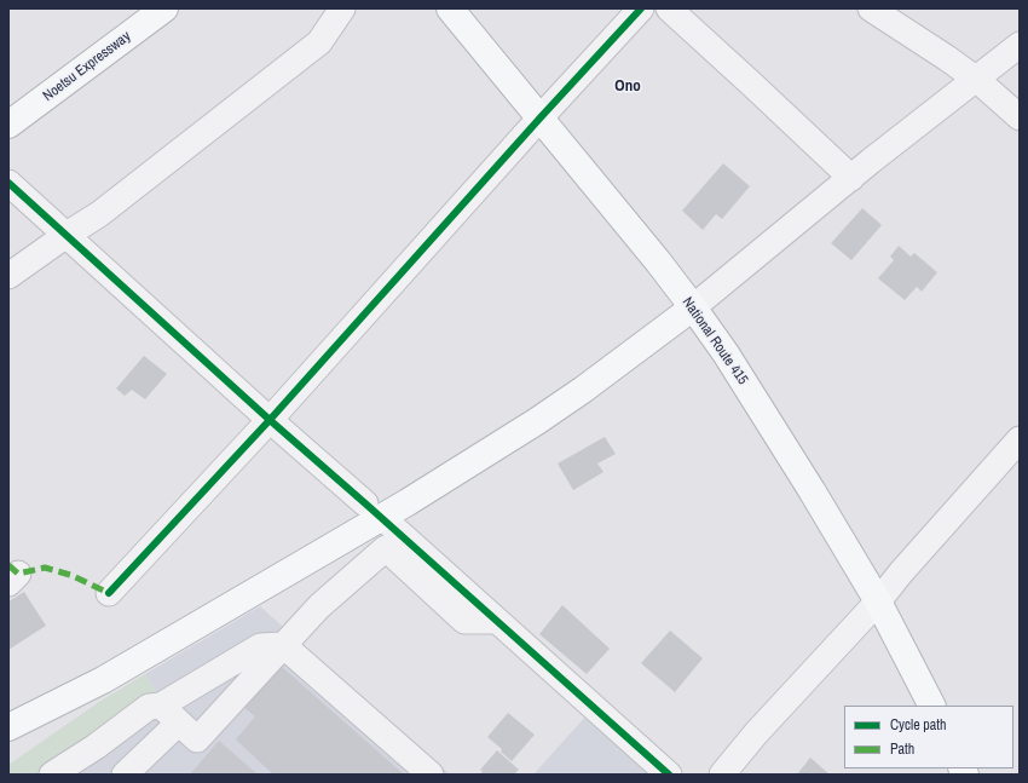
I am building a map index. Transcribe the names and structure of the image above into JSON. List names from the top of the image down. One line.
{"streets":{"highway":["Noetsu Expressway","National Route 415"]},"districts":["Ono"],"legend":["Cycle path","Path"]}
